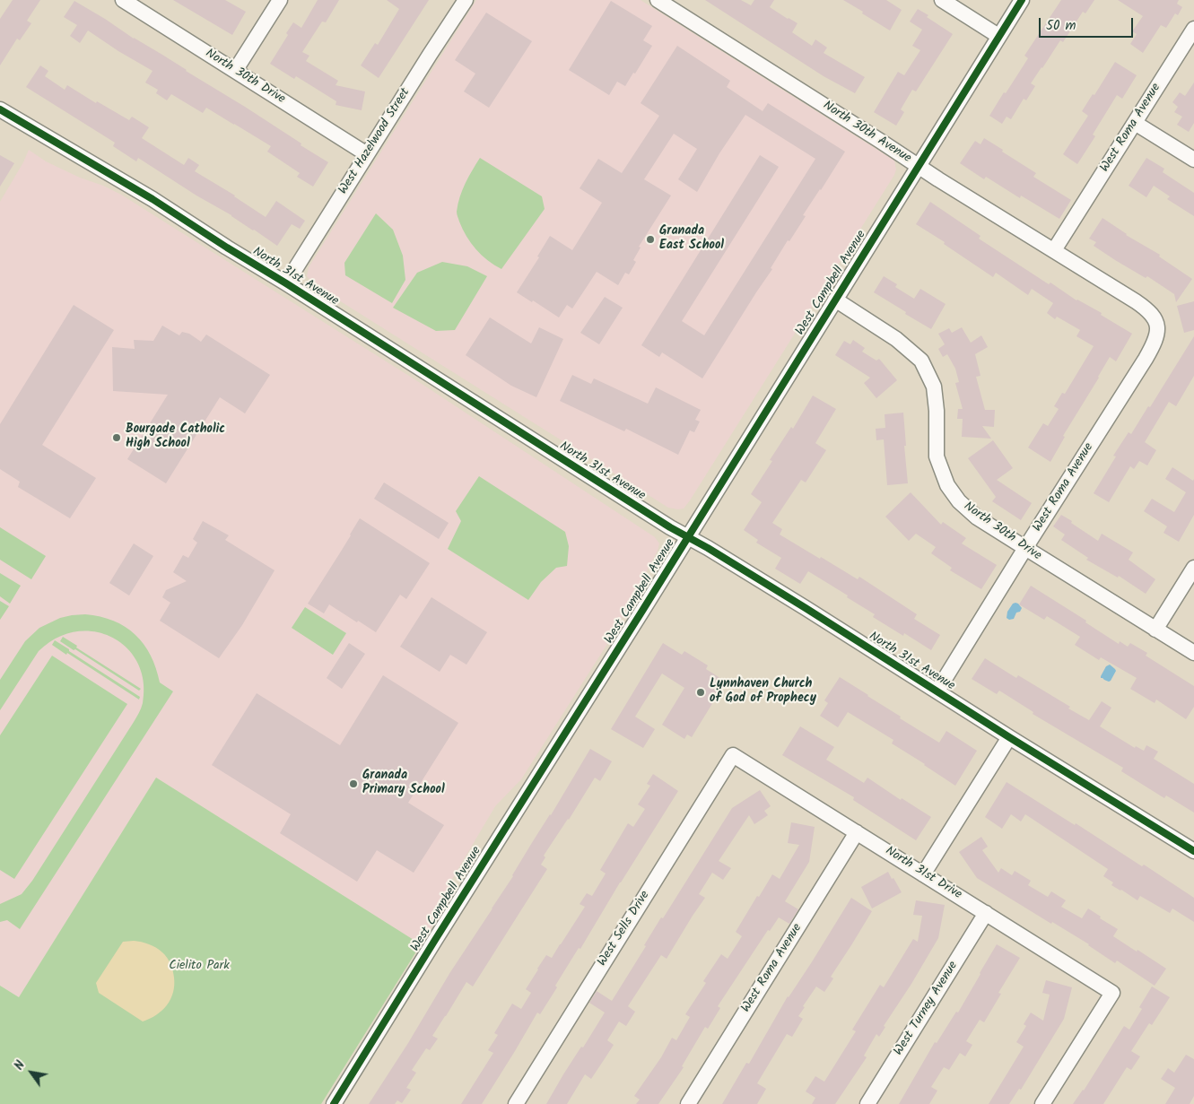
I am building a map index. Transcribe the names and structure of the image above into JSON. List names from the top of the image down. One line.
{"streets":{"street":["North 30th Drive","West Roma Avenue","North 30th Avenue","West Hazelwood Street","North 31st Avenue","West Campbell Avenue","North 31st Drive","West Sells Drive","West Turney Avenue"]},"crossings":[["North 30th Drive","West Roma Avenue"],["North 30th Drive","West Hazelwood Street"],["North 30th Drive","West Campbell Avenue"],["West Roma Avenue","North 30th Avenue"],["West Roma Avenue","North 31st Avenue"],["West Roma Avenue","North 31st Drive"],["North 30th Avenue","West Campbell Avenue"],["West Hazelwood Street","North 31st Avenue"],["North 31st Avenue","West Campbell Avenue"],["North 31st Drive","West Sells Drive"],["North 31st Drive","West Turney Avenue"]],"parks":["Cielito Park"],"places":["Granada East School","Bourgade Catholic High School","Lynnhaven Church of God of Prophecy","Granada Primary School"],"scale_bar":"50 m","north":"top left"}
